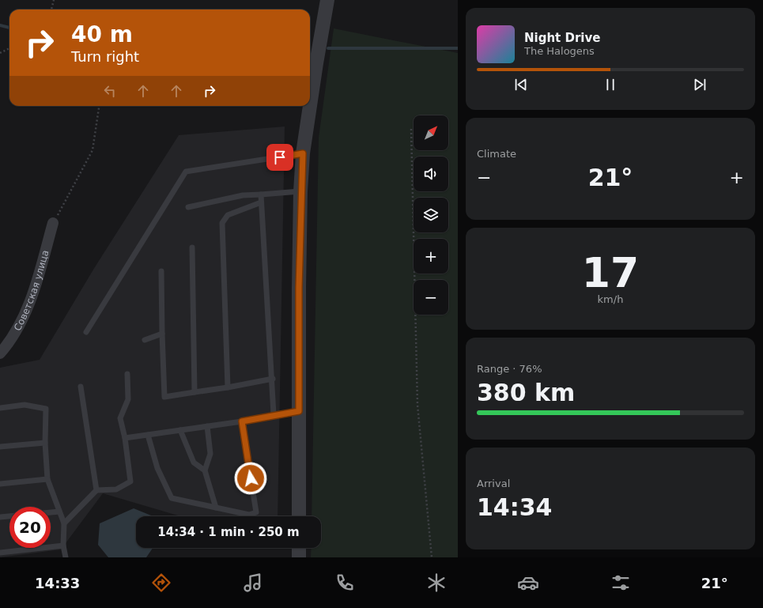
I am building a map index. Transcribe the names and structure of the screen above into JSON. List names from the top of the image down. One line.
{"streets":{"street":["Советская улица"]},"north":"top right","page":{"turn":["40 m","Turn right"],"song":["Night Drive","The Halogens"],"map_buttons":["+","−"],"tile":["Climate",["17","km/h"],["Range · 76%","380 km"],["Arrival","14:34"]],"heat":["−","21°","+"],"limit":"20","trip":"14:34 · 1 min · 250 m","tabs":["14:33","21°"]}}
